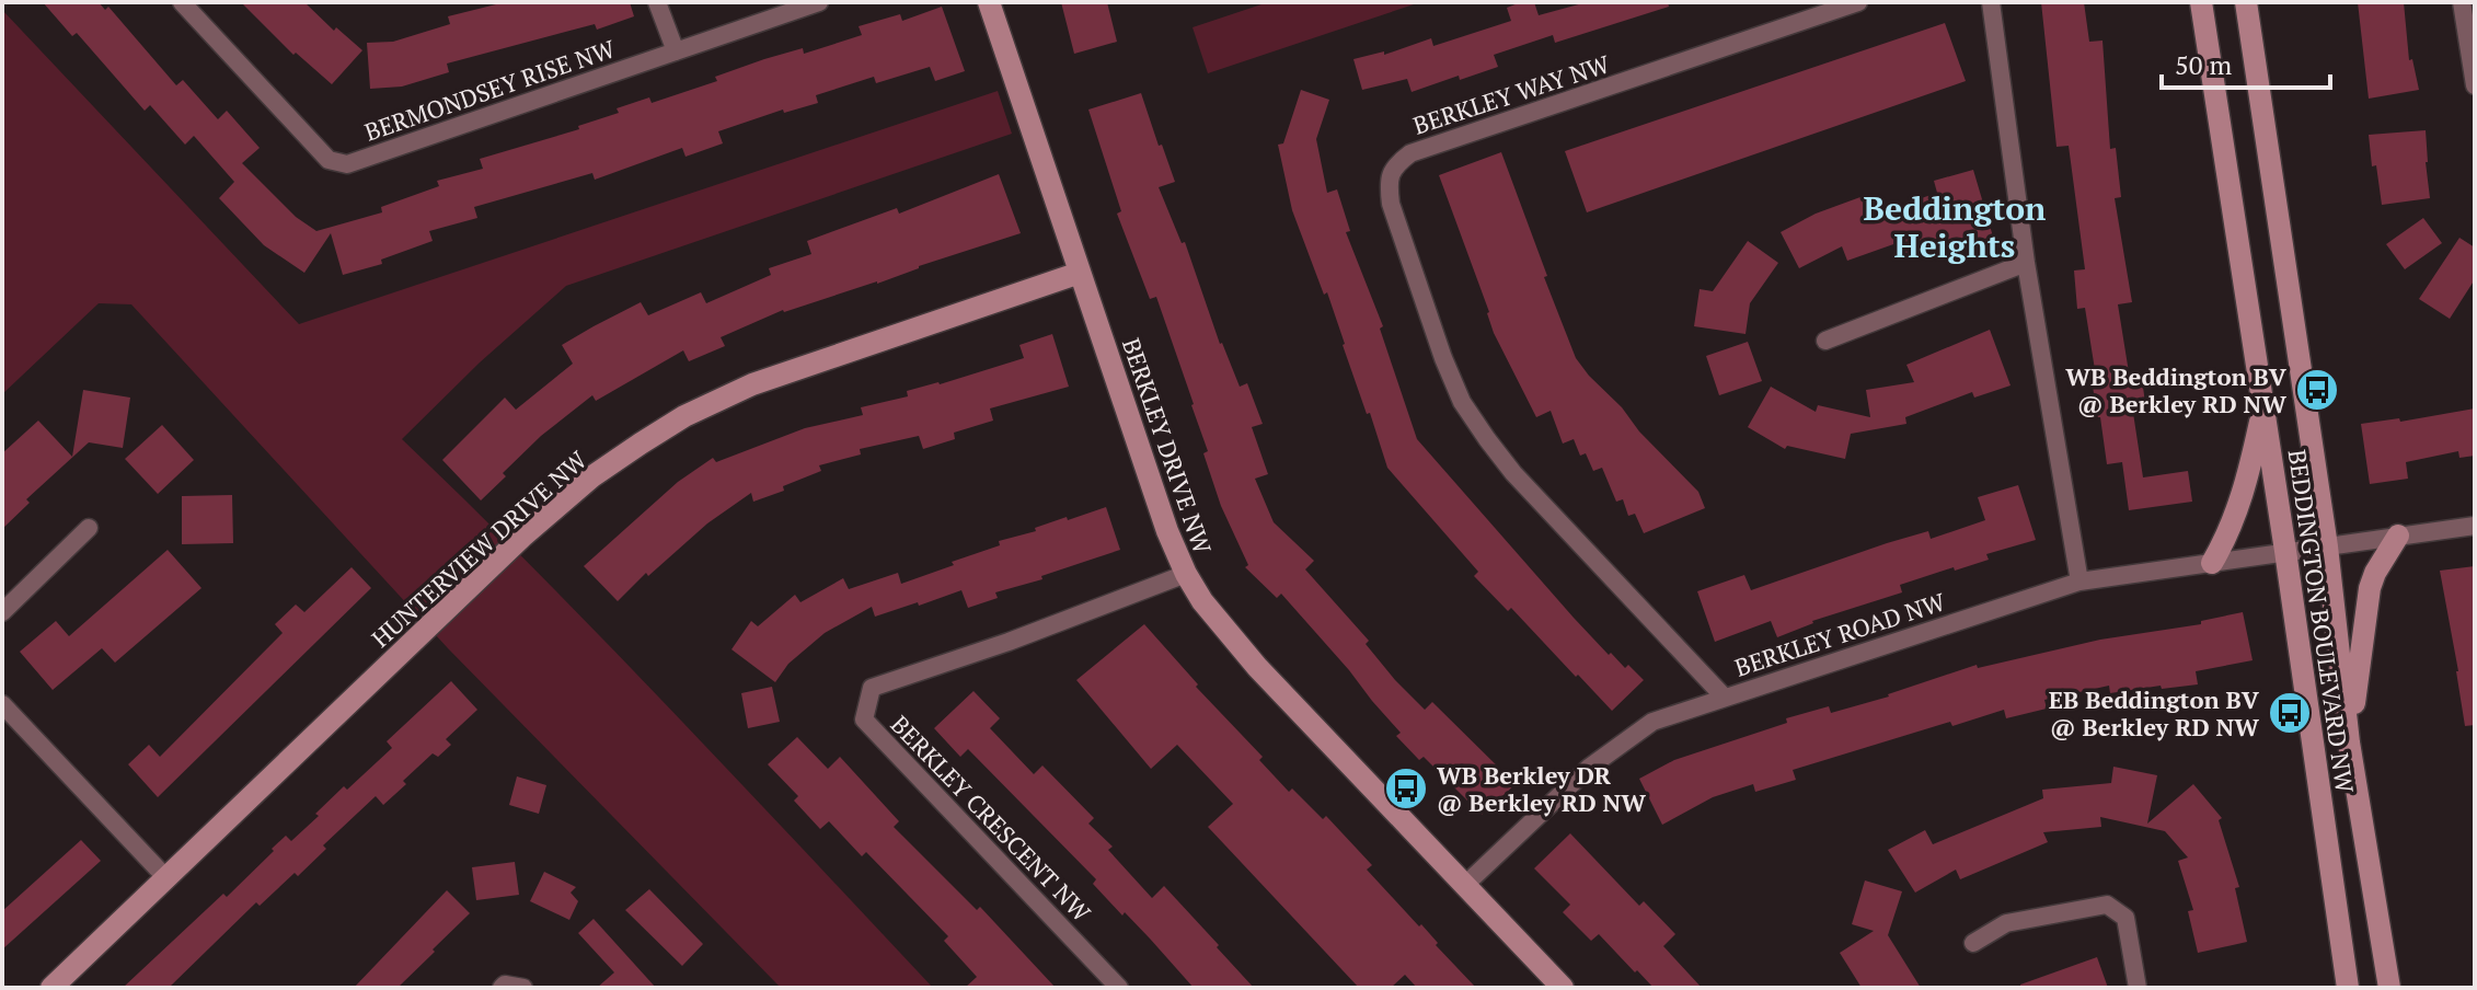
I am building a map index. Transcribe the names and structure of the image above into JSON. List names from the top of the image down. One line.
{"streets":{"street":["BERMONDSEY RISE NW","BERKLEY WAY NW","BERKLEY DRIVE NW","HUNTERVIEW DRIVE NW","BEDDINGTON BOULEVARD NW","BERKLEY ROAD NW","BERKLEY CRESCENT NW"]},"crossings":[["BERKLEY WAY NW","BERKLEY ROAD NW"],["BERKLEY DRIVE NW","HUNTERVIEW DRIVE NW"],["BERKLEY DRIVE NW","BERKLEY ROAD NW"],["BERKLEY DRIVE NW","BERKLEY CRESCENT NW"],["BEDDINGTON BOULEVARD NW","BERKLEY ROAD NW"]],"districts":["Beddington Heights"],"places":{"bus stop":["WB Beddington BV @ Berkley RD NW","EB Beddington BV @ Berkley RD NW","WB Berkley DR @ Berkley RD NW"]},"scale_bar":"50 m"}
